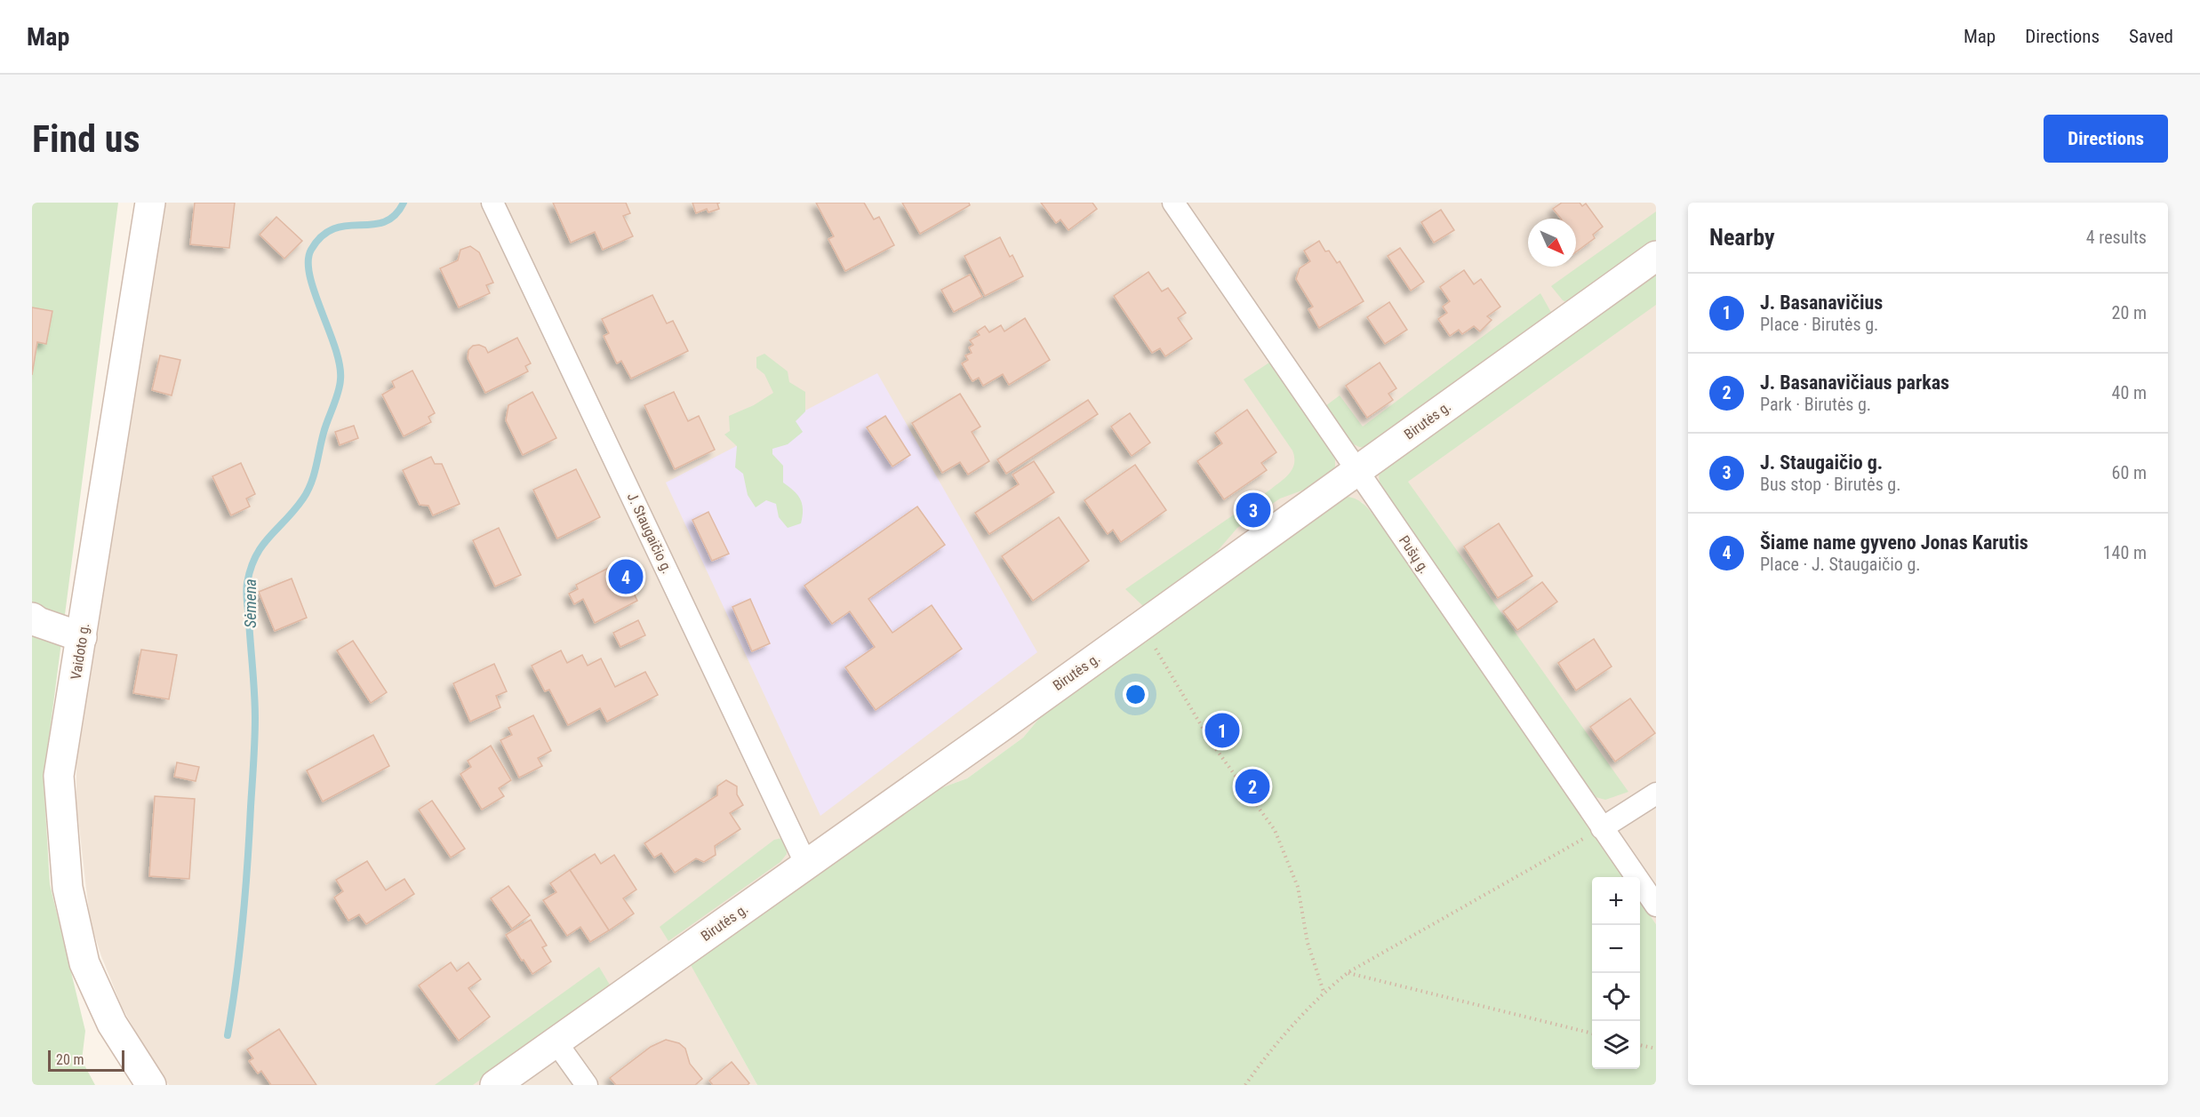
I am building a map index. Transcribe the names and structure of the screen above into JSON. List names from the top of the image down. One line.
{"streets":{"street":["Birutės g.","J. Staugaičio g.","Pušų g.","Vaidoto g."]},"crossings":[["Birutės g.","J. Staugaičio g."],["Birutės g.","Pušų g."]],"water":["Sėmena"],"scale_bar":"20 m","north":"bottom right","page":{"header":"Map","nav":["Map","Directions","Saved"],"buttons":"Directions","title":"Find us","heading":["Nearby","4 results"],"list":[{"mark":"1","name":"J. Basanavičius","note":"Place · Birutės g.","value":"20 m"},{"mark":"2","name":"J. Basanavičiaus parkas","note":"Park · Birutės g.","value":"40 m"},{"mark":"3","name":"J. Staugaičio g.","note":"Bus stop · Birutės g.","value":"60 m"},{"mark":"4","name":"Šiame name gyveno Jonas Karutis","note":"Place · J. Staugaičio g.","value":"140 m"}],"pins":["3","4","1","2"],"map_buttons":["+","−"],"scale":"20 m"}}
